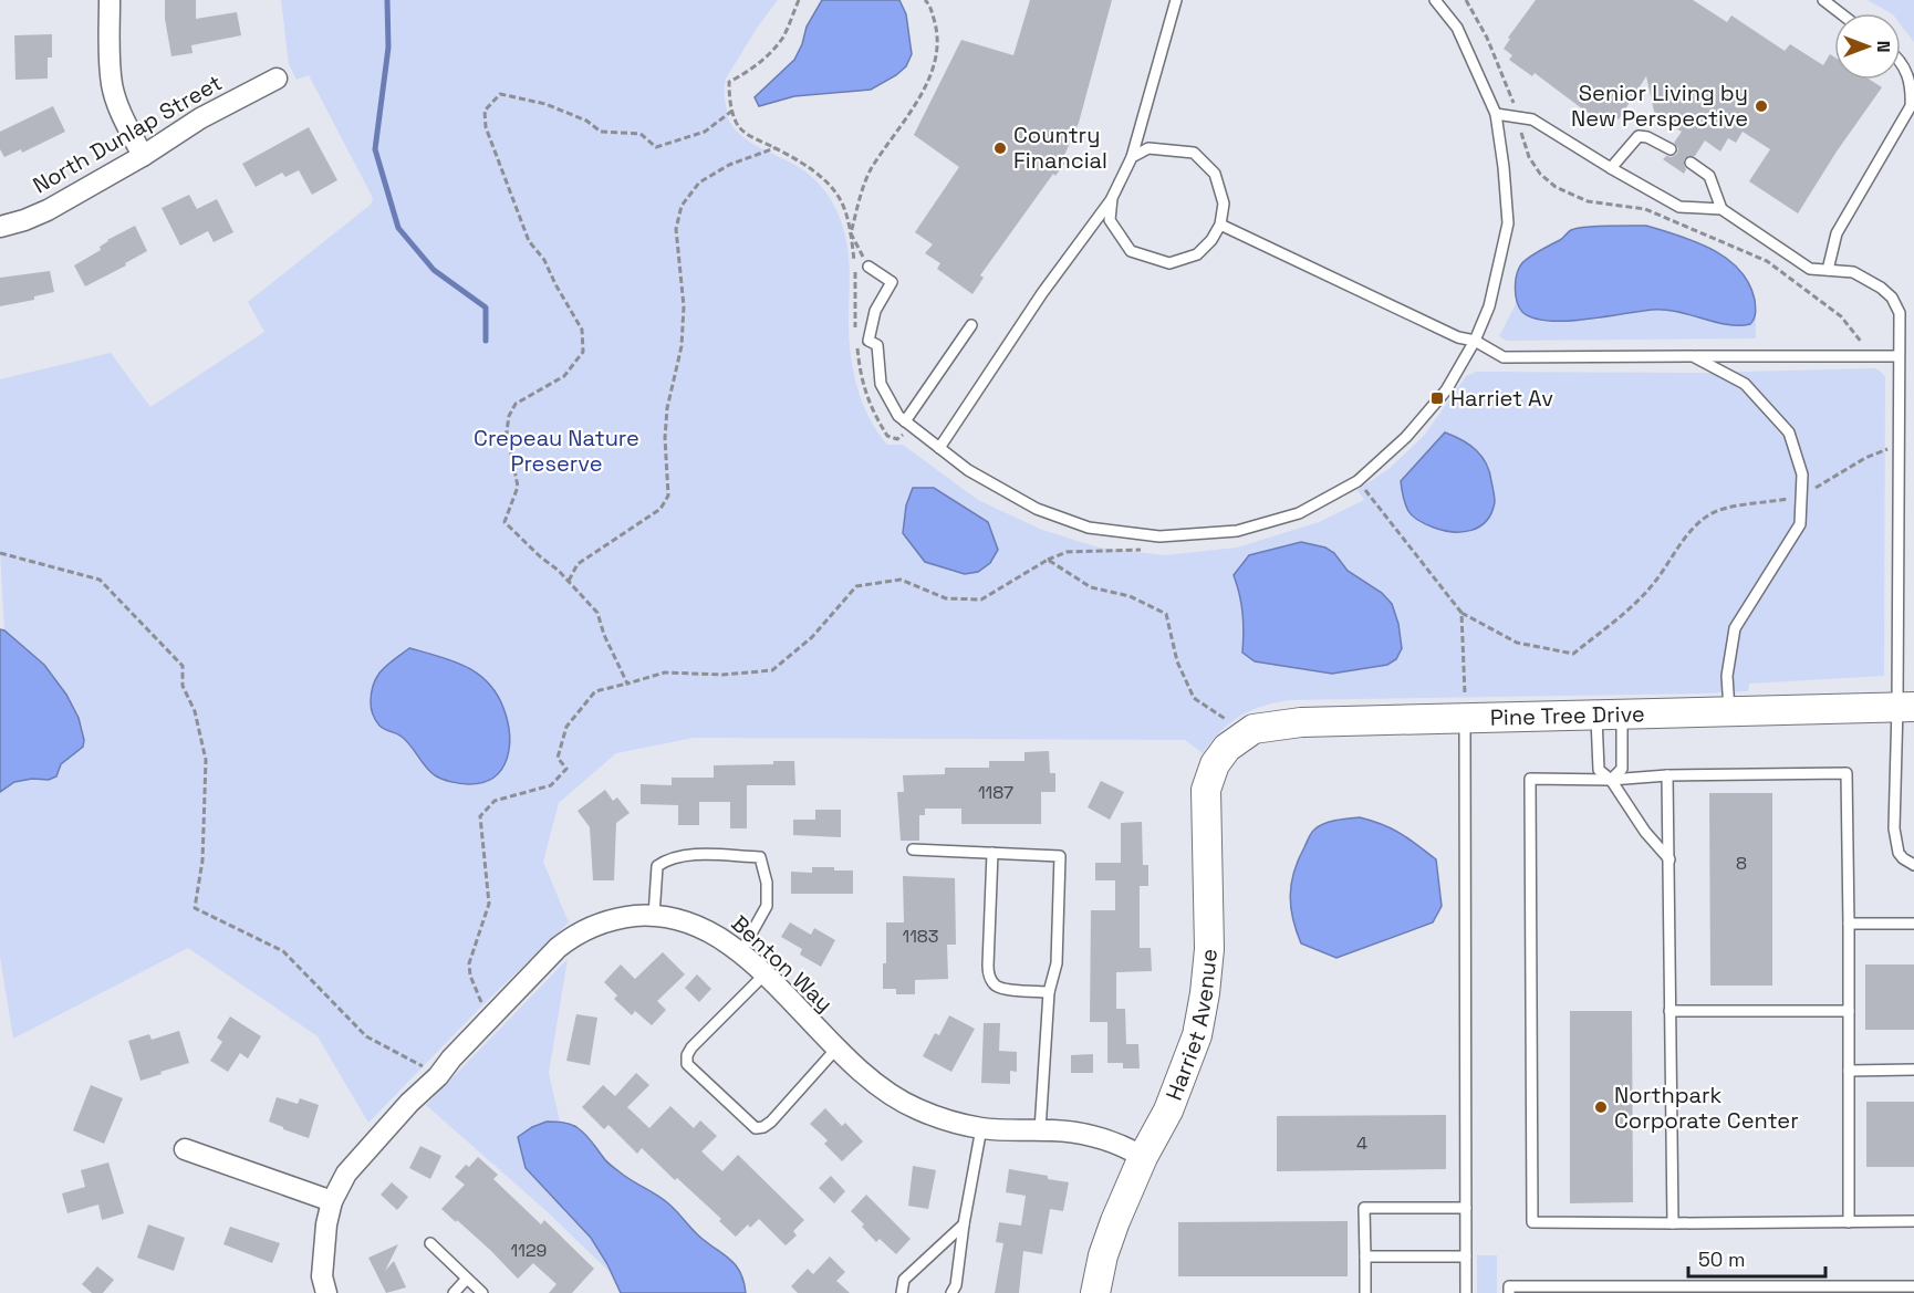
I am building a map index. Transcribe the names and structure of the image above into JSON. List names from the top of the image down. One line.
{"streets":{"street":["North Dunlap Street","Pine Tree Drive","Benton Way","Harriet Avenue"]},"crossings":[["Pine Tree Drive","Harriet Avenue"],["Benton Way","Harriet Avenue"]],"parks":["Crepeau Nature Preserve"],"places":{"other":["Senior Living by New Perspective","Country Financial","Northpark Corporate Center"],"transit":["Harriet Av"]},"house_numbers":["1187","8","1183","4","1129"],"scale_bar":"50 m","north":"right"}
